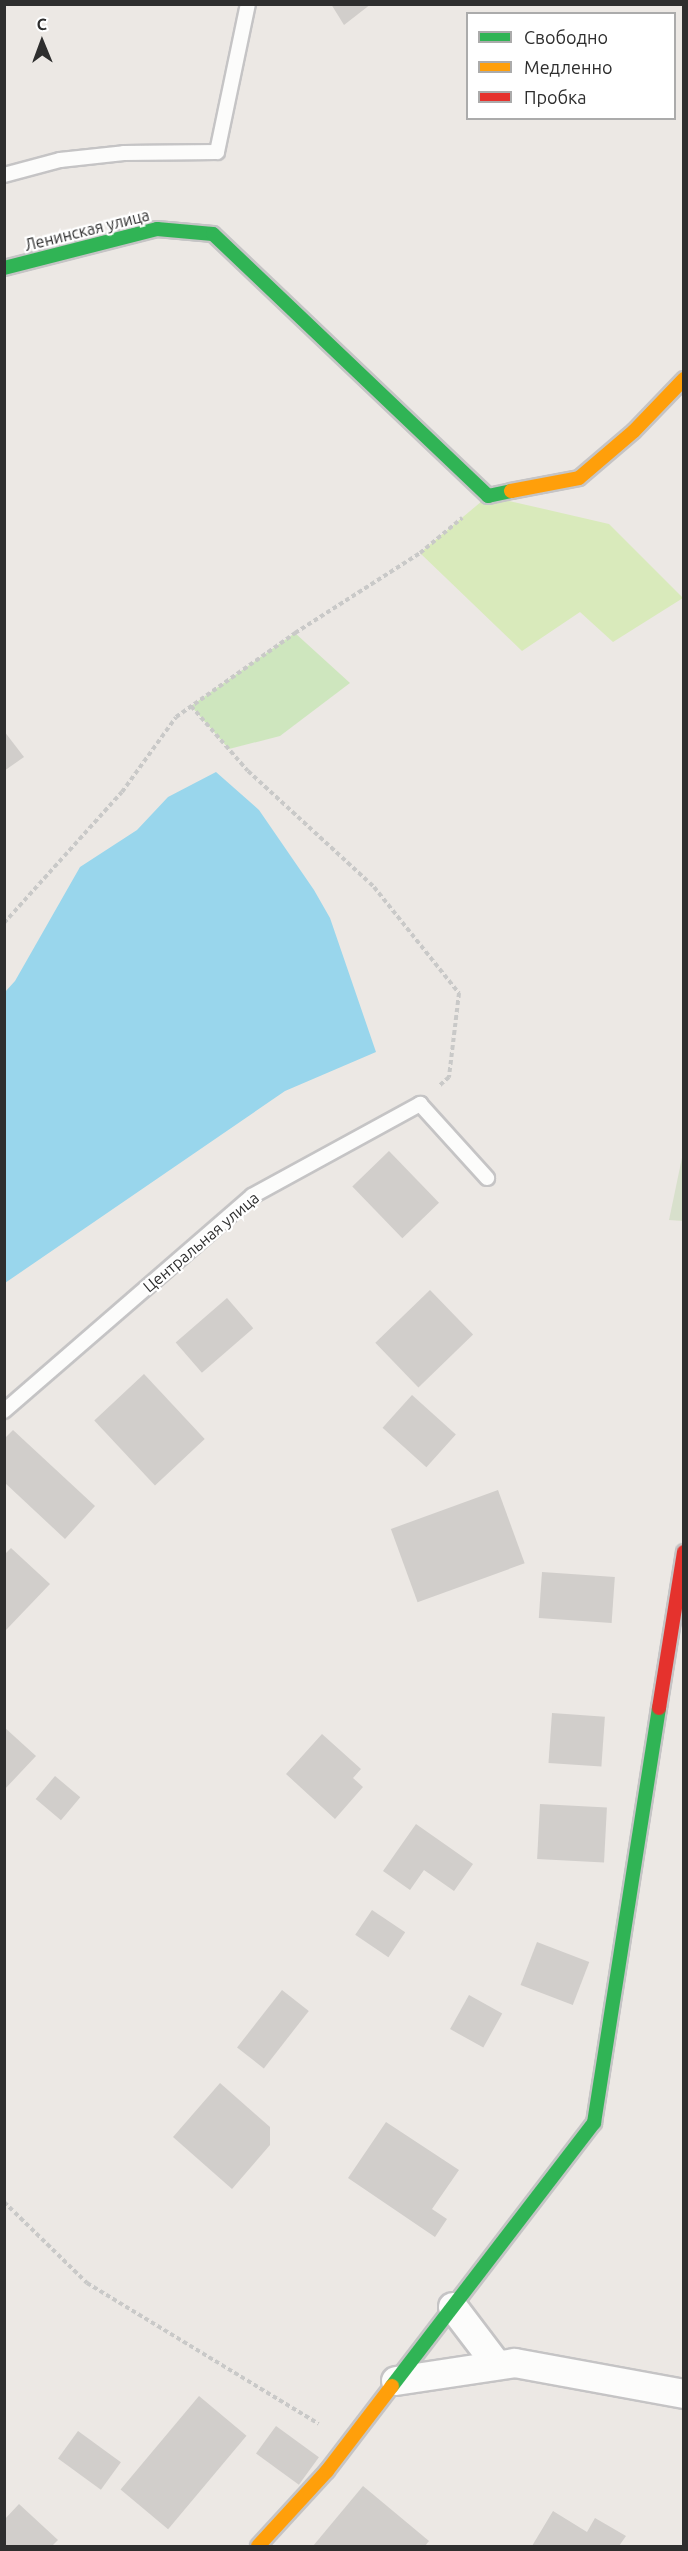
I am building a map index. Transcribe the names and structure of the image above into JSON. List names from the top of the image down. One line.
{"streets":{"street":["Ленинская улица"],"lane":["Центральная улица"]},"legend":["Свободно","Медленно","Пробка"],"north":"top"}
